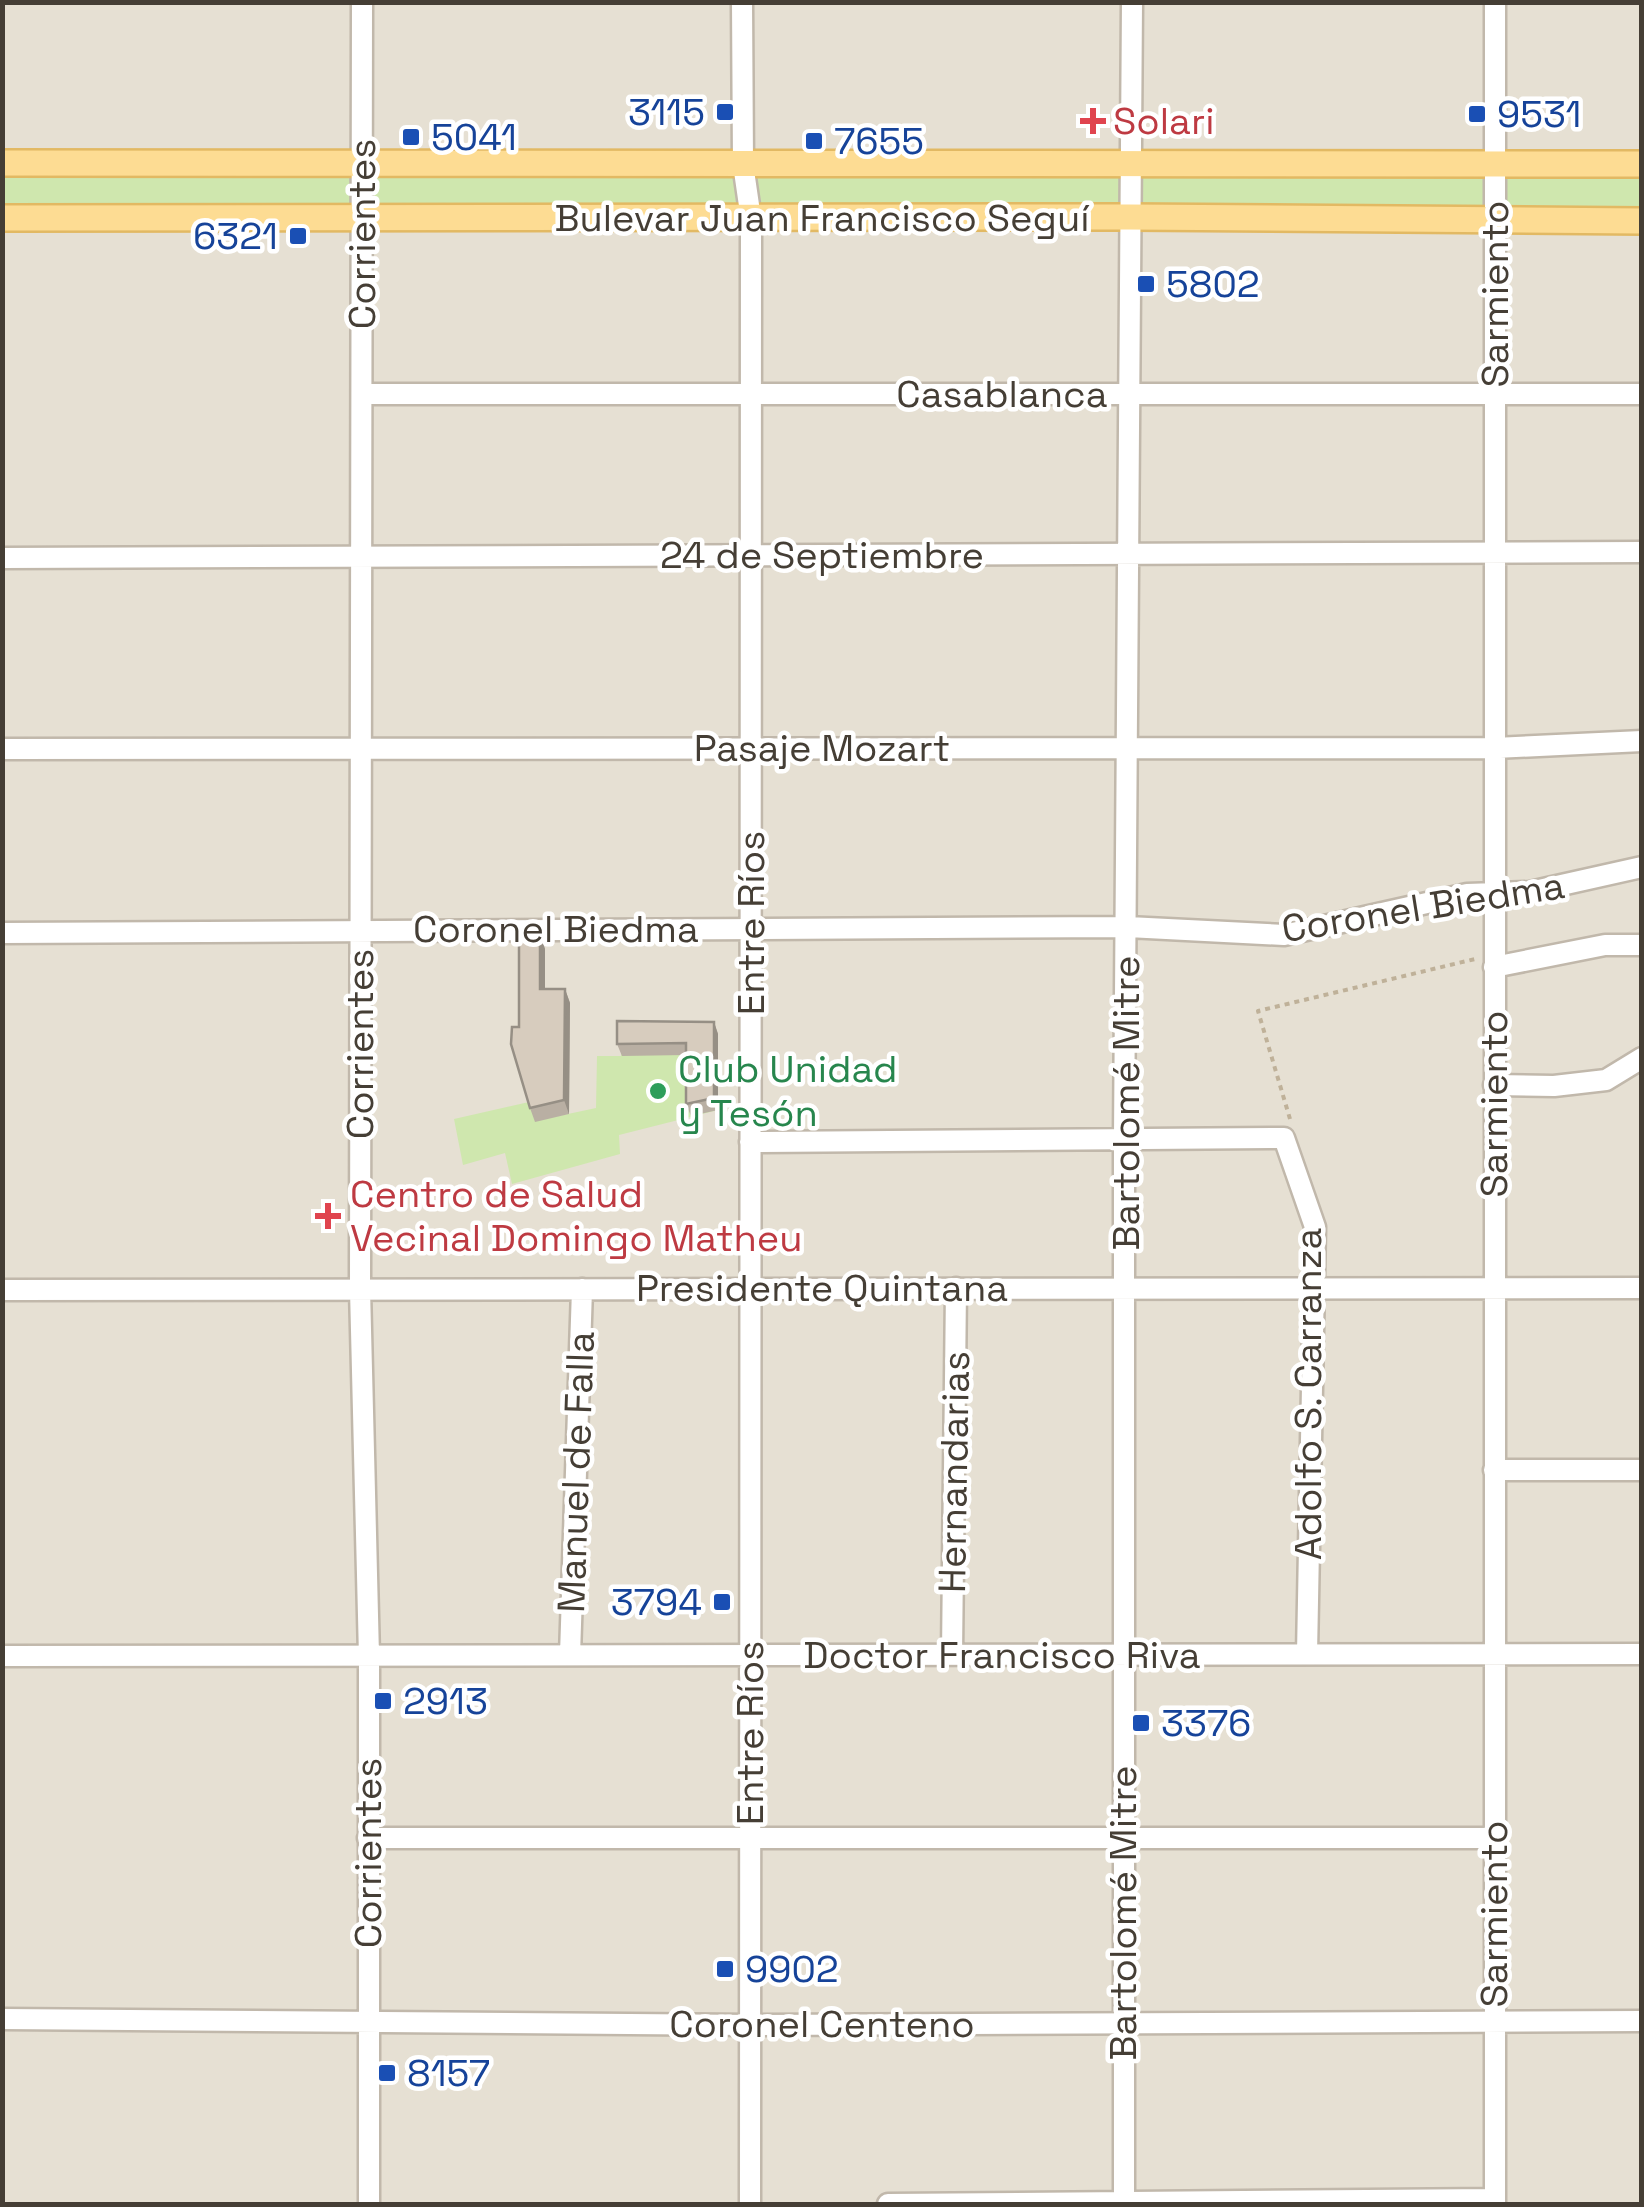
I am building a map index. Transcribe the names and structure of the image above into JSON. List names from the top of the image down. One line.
{"streets":{"main road":["Bulevar Juan Francisco Seguí"],"street":["Corrientes","Sarmiento","Casablanca","24 de Septiembre","Pasaje Mozart","Coronel Biedma","Entre Ríos","Bartolomé Mitre","Presidente Quintana","Adolfo S. Carranza","Manuel de Falla","Hernandarias","Doctor Francisco Riva","Coronel Centeno"]},"crossings":[["Bulevar Juan Francisco Seguí","Corrientes"],["Bulevar Juan Francisco Seguí","Sarmiento"],["Bulevar Juan Francisco Seguí","Entre Ríos"],["Bulevar Juan Francisco Seguí","Bartolomé Mitre"],["Corrientes","Casablanca"],["Corrientes","24 de Septiembre"],["Corrientes","Pasaje Mozart"],["Corrientes","Coronel Biedma"],["Corrientes","Presidente Quintana"],["Corrientes","Doctor Francisco Riva"],["Corrientes","Coronel Centeno"],["Sarmiento","Casablanca"],["Sarmiento","24 de Septiembre"],["Sarmiento","Pasaje Mozart"],["Sarmiento","Coronel Biedma"],["Sarmiento","Presidente Quintana"],["Sarmiento","Doctor Francisco Riva"],["Sarmiento","Coronel Centeno"],["Casablanca","Entre Ríos"],["Casablanca","Bartolomé Mitre"],["24 de Septiembre","Entre Ríos"],["24 de Septiembre","Bartolomé Mitre"],["Pasaje Mozart","Entre Ríos"],["Pasaje Mozart","Bartolomé Mitre"],["Coronel Biedma","Entre Ríos"],["Coronel Biedma","Bartolomé Mitre"],["Entre Ríos","Presidente Quintana"],["Entre Ríos","Doctor Francisco Riva"],["Entre Ríos","Coronel Centeno"],["Bartolomé Mitre","Presidente Quintana"],["Bartolomé Mitre","Doctor Francisco Riva"],["Bartolomé Mitre","Coronel Centeno"],["Presidente Quintana","Adolfo S. Carranza"],["Presidente Quintana","Manuel de Falla"],["Presidente Quintana","Hernandarias"],["Adolfo S. Carranza","Doctor Francisco Riva"],["Manuel de Falla","Doctor Francisco Riva"],["Hernandarias","Doctor Francisco Riva"]],"places":{"transit":["3115","9531","5041","7655","6321","5802","3794","2913","3376","9902","8157"],"health":["Solari","Centro de Salud Vecinal Domingo Matheu"],"other":["Club Unidad y Tesón"]}}
